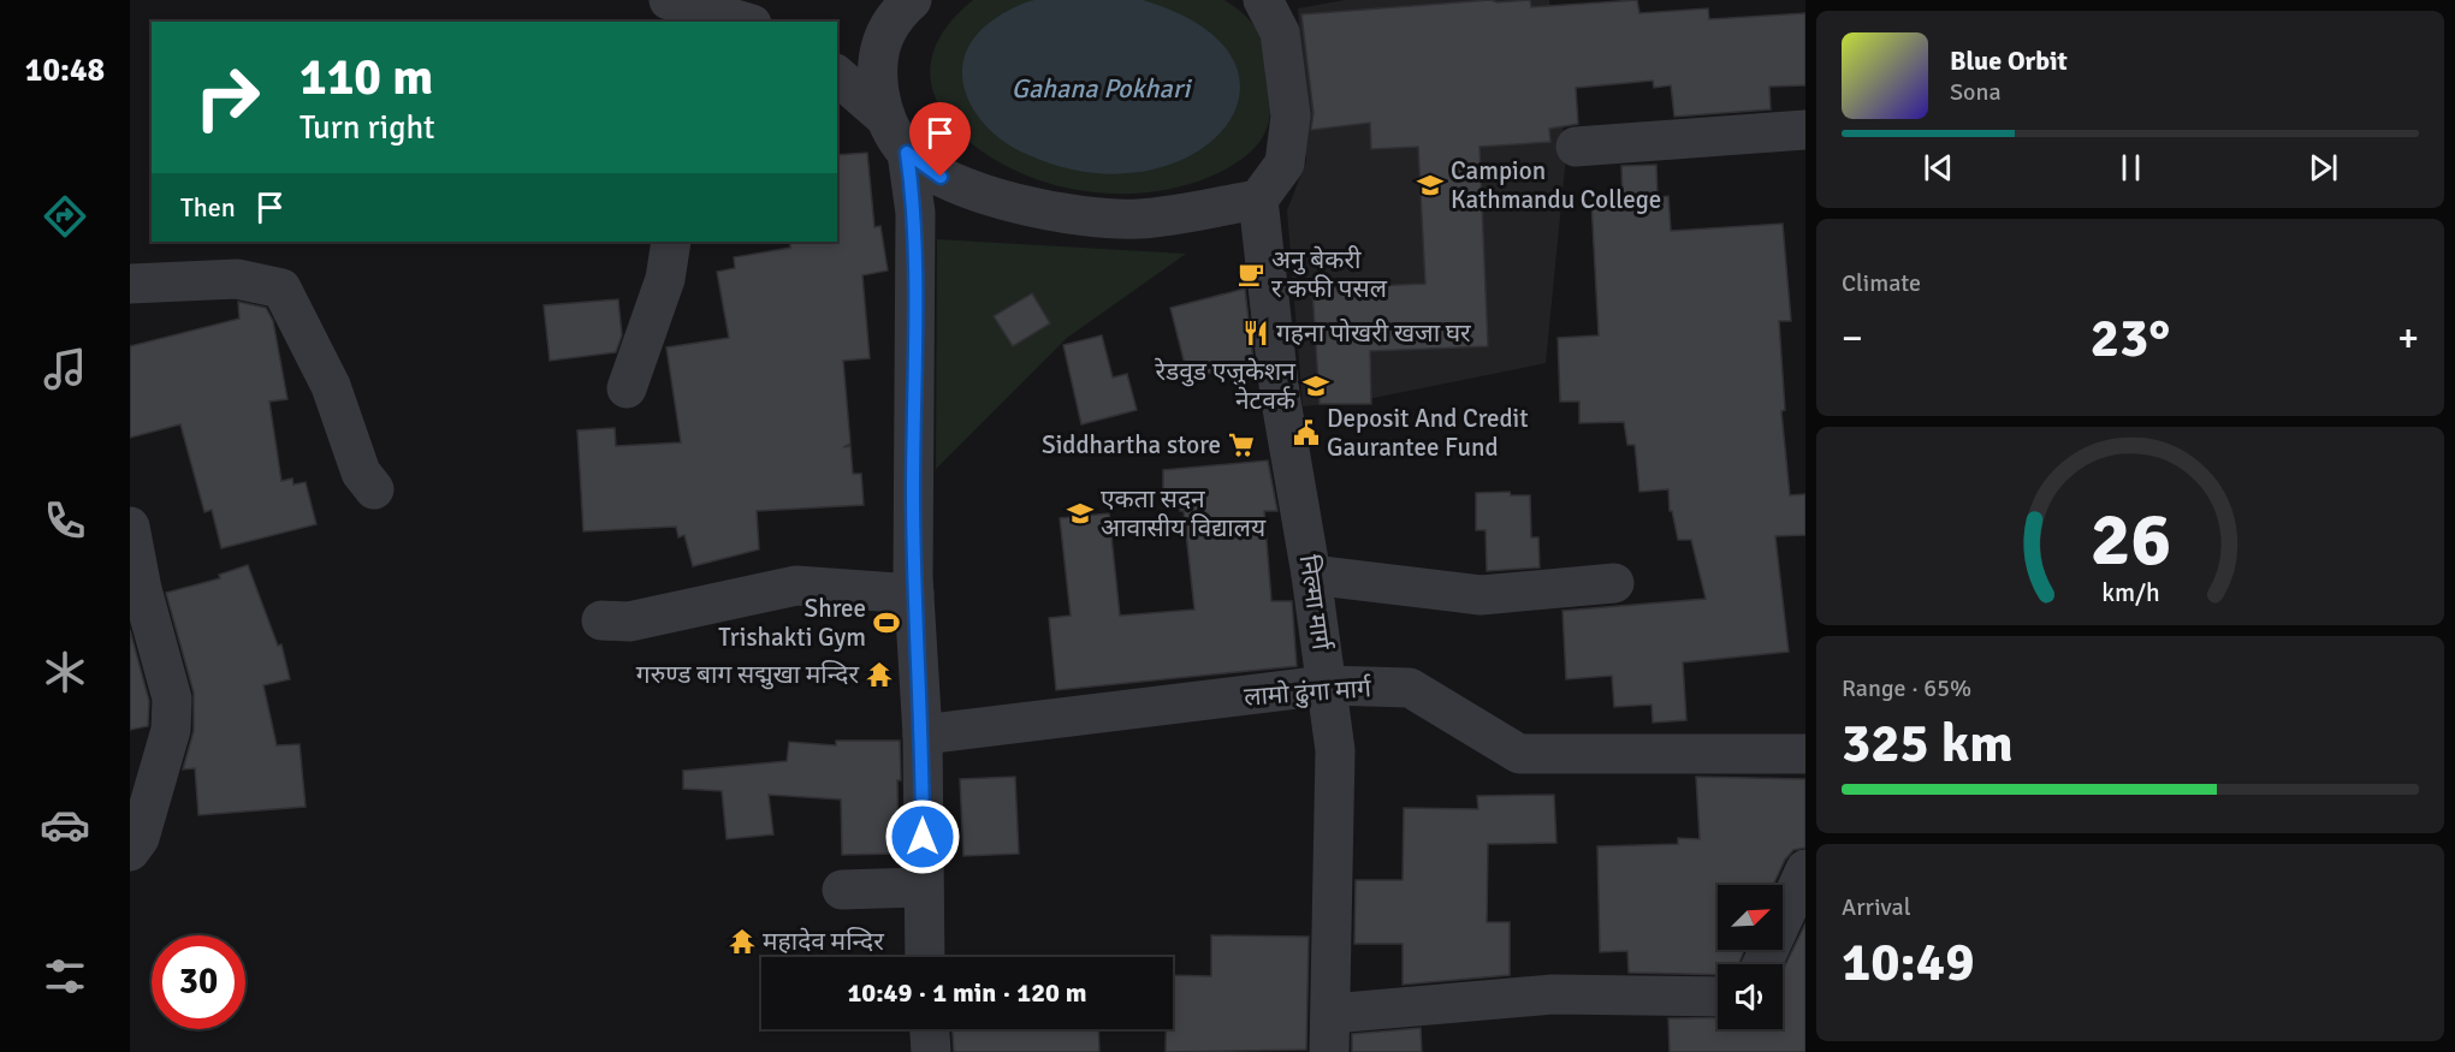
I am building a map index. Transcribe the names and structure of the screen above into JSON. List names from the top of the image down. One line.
{"streets":{"street":["निल्मा मार्ग","लामो ढुंगा मार्ग"]},"crossings":[["निल्मा मार्ग","लामो ढुंगा मार्ग"]],"water":["Gahana Pokhari"],"places":{"school or university":["Campion Kathmandu College","रेडवुड एजुकेशन नेटवर्क","एकता सदन आवासीय विद्यालय"],"cafe":["अनु बेकरी र कफी पसल"],"restaurant":["गहना पोखरी खजा घर"],"public building":["Deposit And Credit Gaurantee Fund"],"supermarket":["Siddhartha store"],"sports":["Shree Trishakti Gym"],"temple":["गरुण्ड बाग सद्मुखा मन्दिर","महादेव मन्दिर"]},"north":"top right","page":{"tabs":"10:48","turn":["110 m","Turn right"],"song":["Blue Orbit","Sona"],"then":"Then","tile":["Climate",["Range · 65%","325 km"],["Arrival","10:49"]],"heat":["−","23°","+"],"limit":"30","trip":"10:49 · 1 min · 120 m","gauge":["26","km/h"]}}
